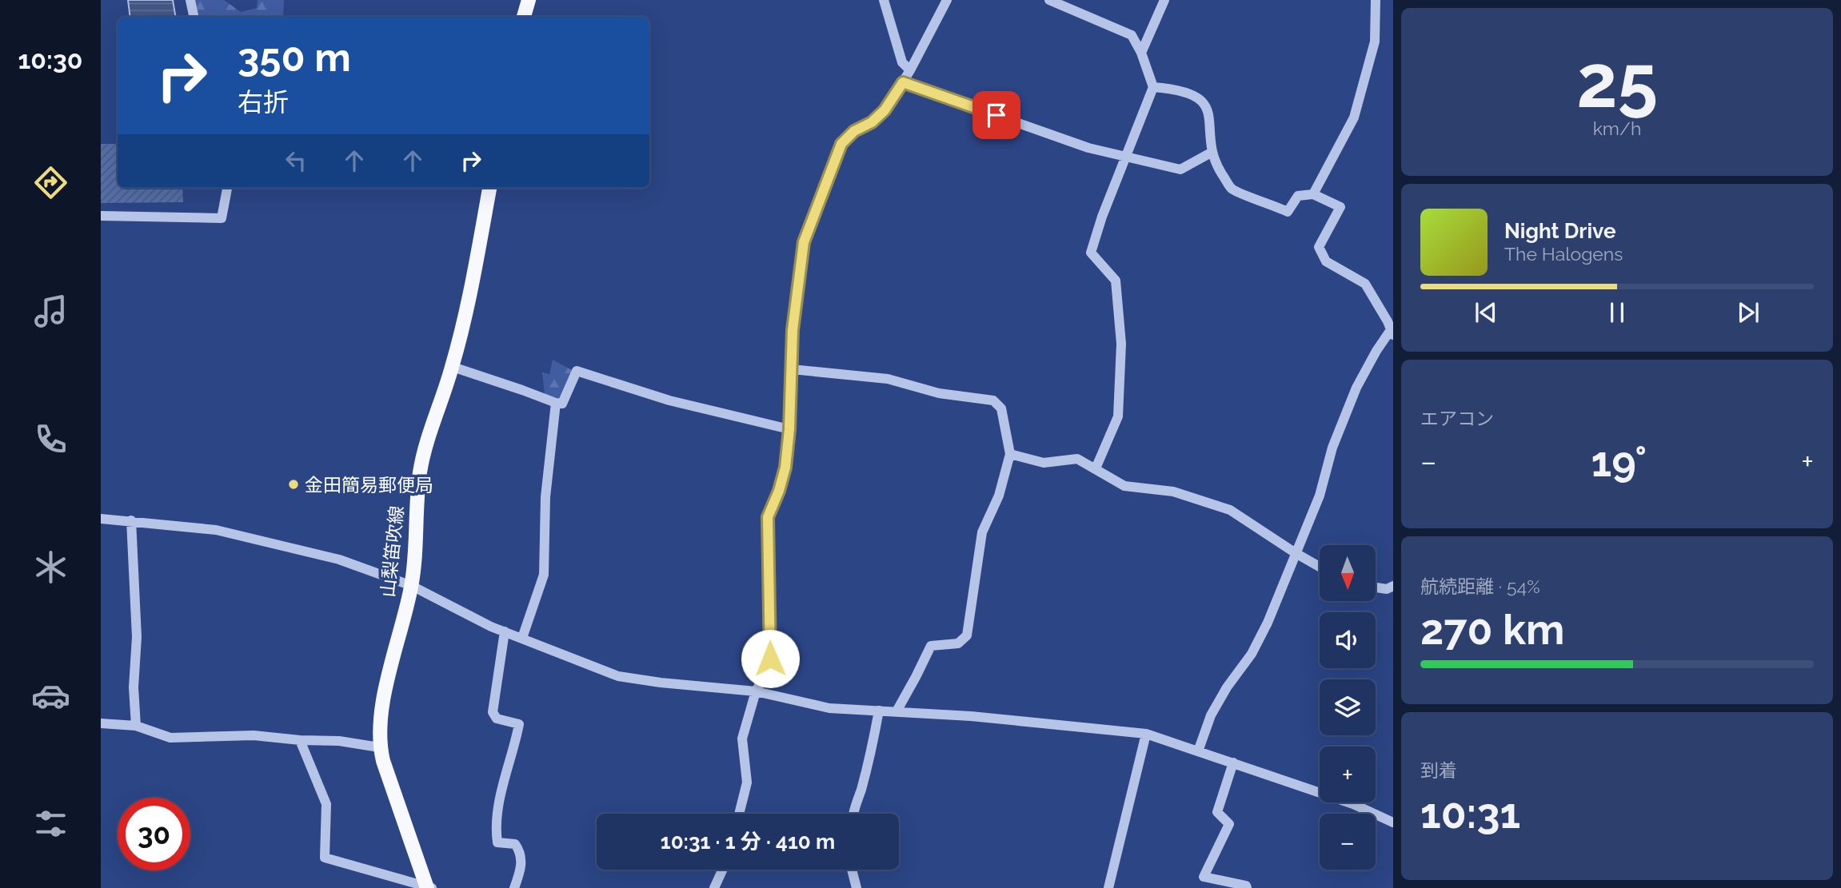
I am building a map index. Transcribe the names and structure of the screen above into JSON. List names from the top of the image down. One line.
{"streets":{"main road":["山梨笛吹線"]},"places":["金田簡易郵便局"],"north":"bottom","page":{"tabs":"10:30","tile":[["25","km/h"],"エアコン",["航続距離 · 54%","270 km"],["到着","10:31"]],"turn":["350 m","右折"],"song":["Night Drive","The Halogens"],"heat":["−","19°","+"],"map_buttons":["+","−"],"limit":"30","trip":"10:31 · 1 分 · 410 m"}}
